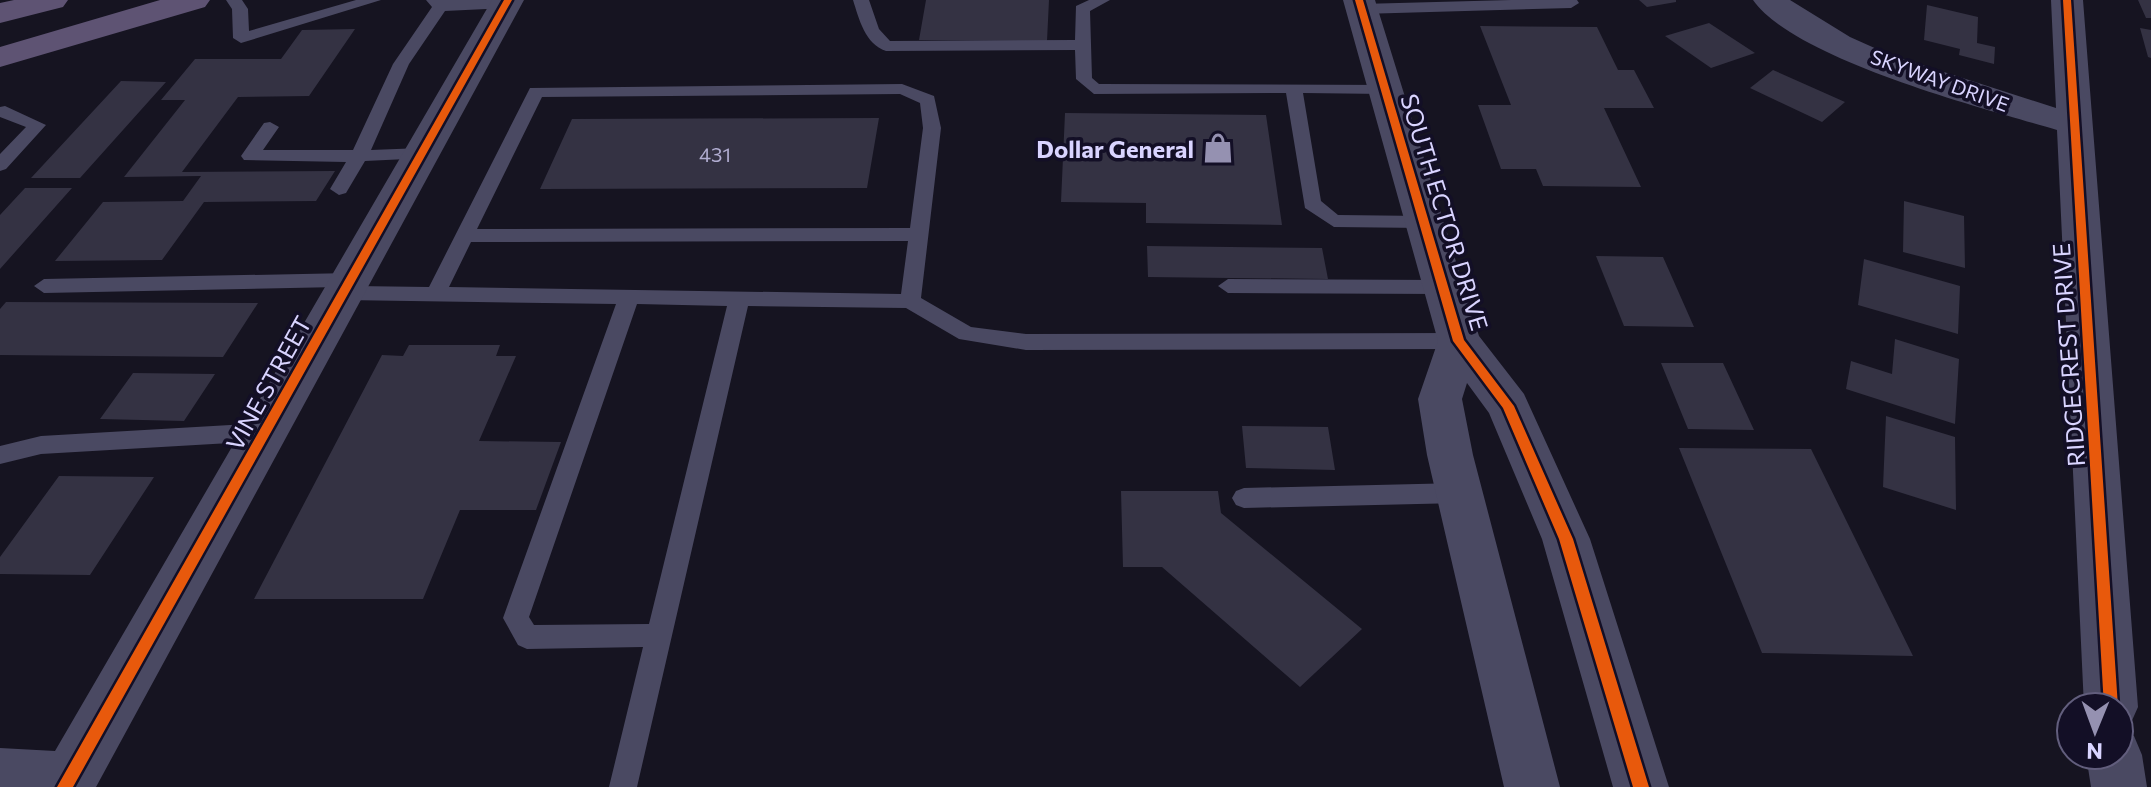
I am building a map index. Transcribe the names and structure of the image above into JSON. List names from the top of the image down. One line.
{"streets":{"street":["SKYWAY DRIVE","SOUTH ECTOR DRIVE","RIDGECREST DRIVE","VINE STREET"]},"crossings":[["SKYWAY DRIVE","RIDGECREST DRIVE"]],"places":{"shop":["Dollar General"]},"house_numbers":["431"],"north":"bottom"}
